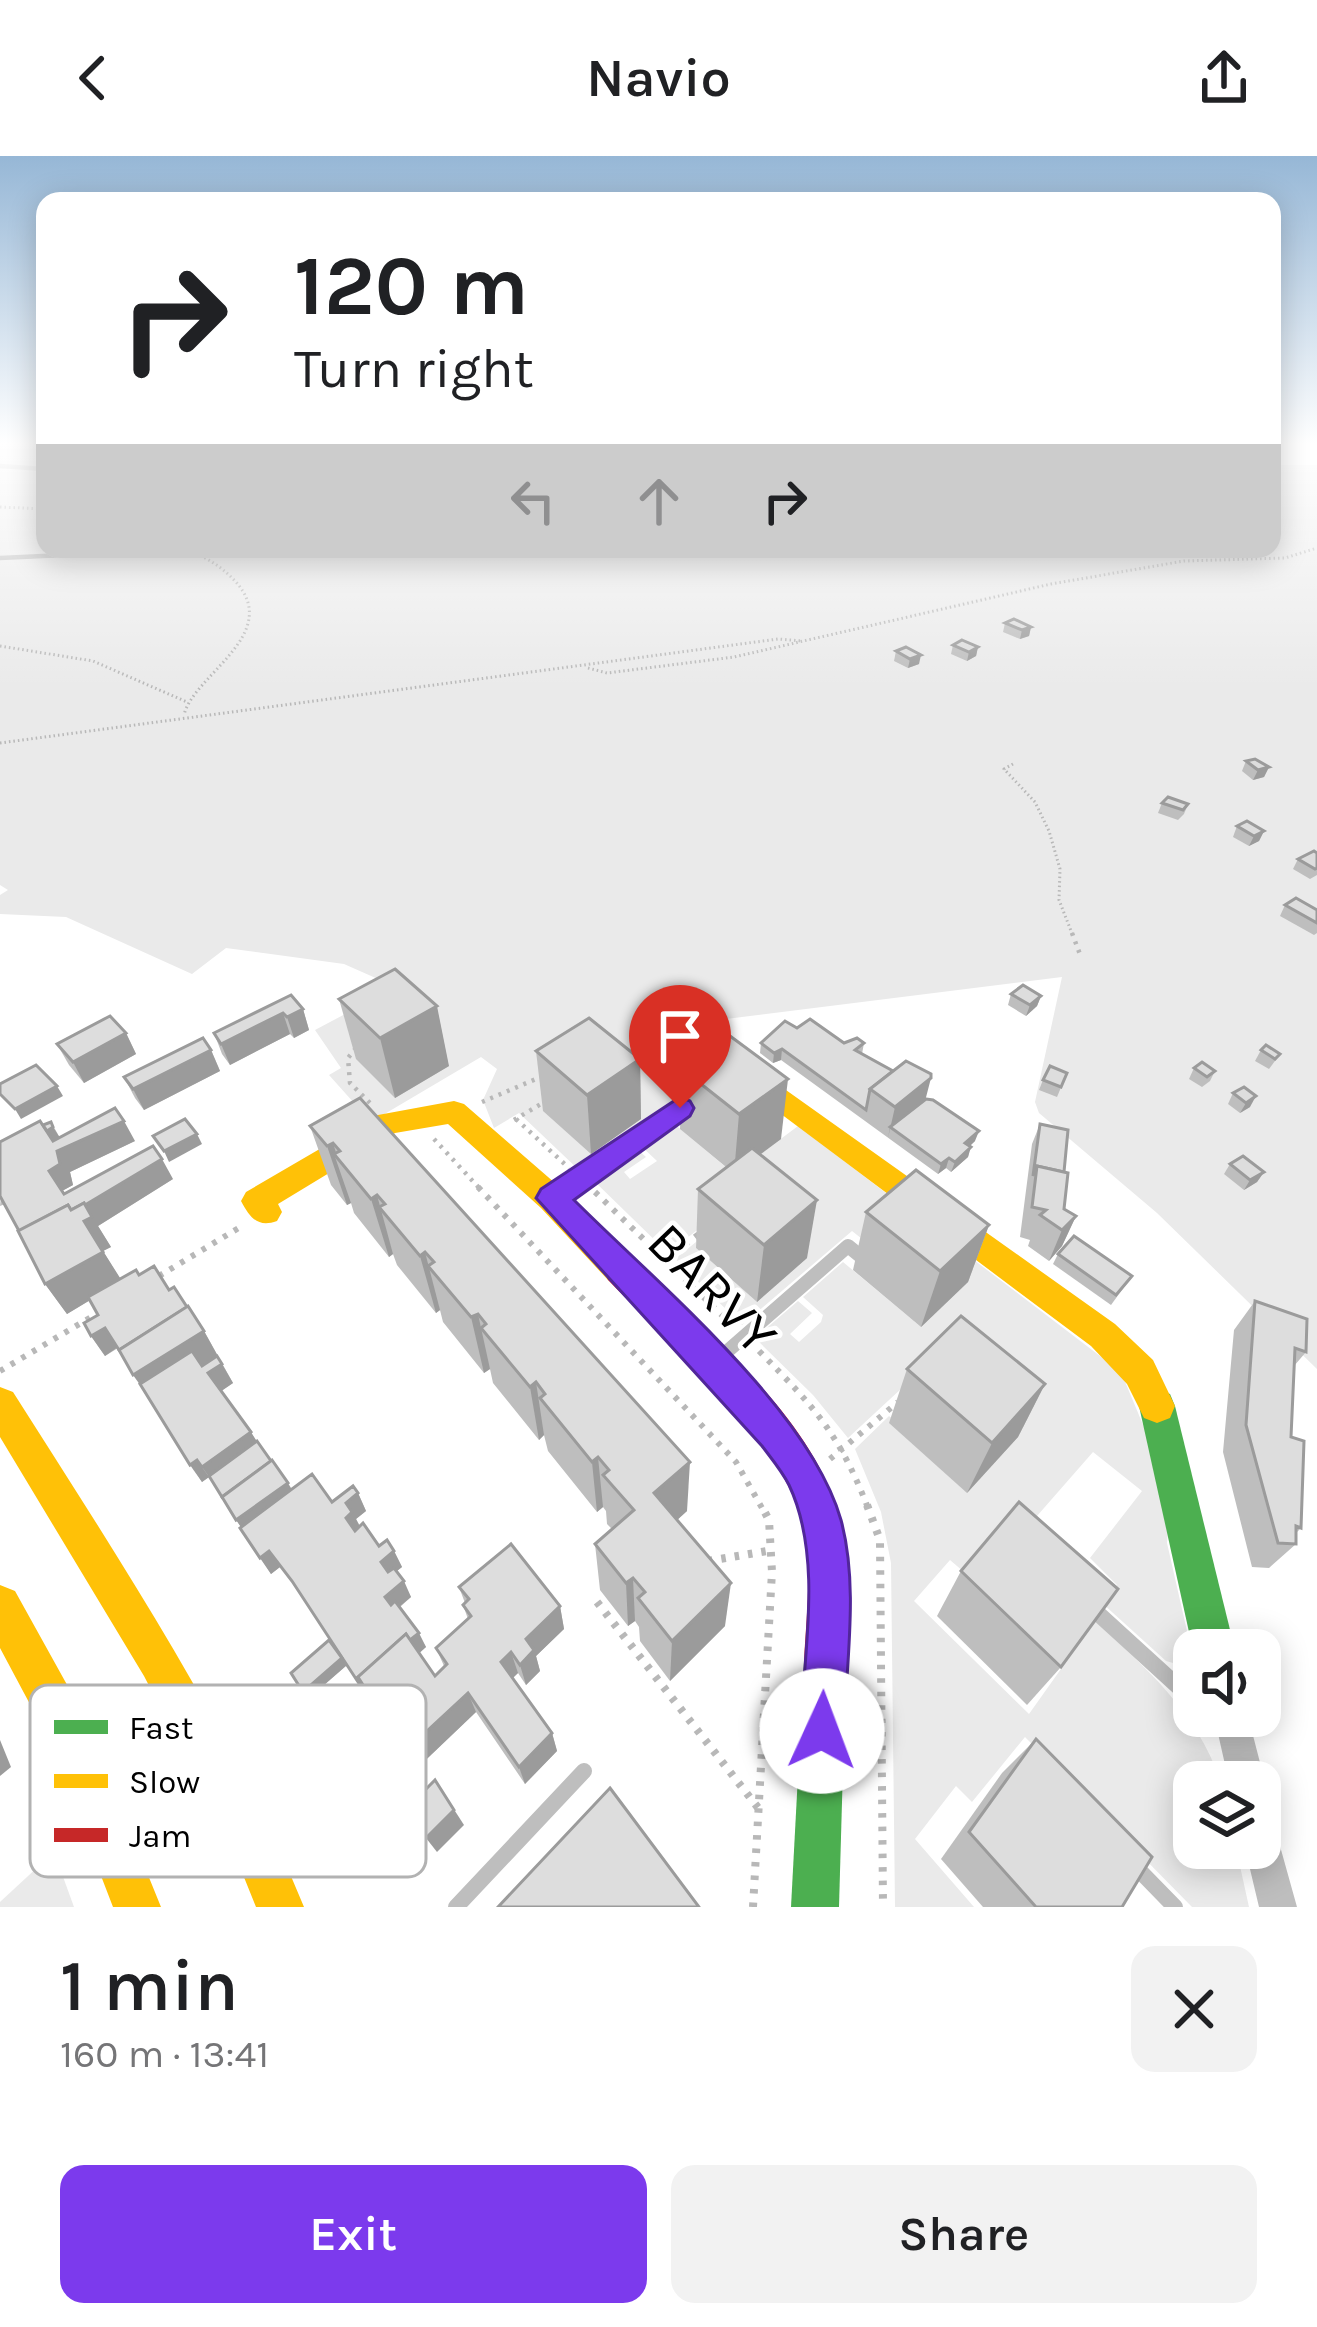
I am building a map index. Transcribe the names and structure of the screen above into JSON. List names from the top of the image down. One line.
{"streets":{"street":["BARVY"]},"legend":["Fast","Slow","Jam"],"page":{"header":"Navio","turn":["120 m","Turn right"],"heading":["1 min","160 m · 13:41"],"buttons":["Exit","Share"]}}
